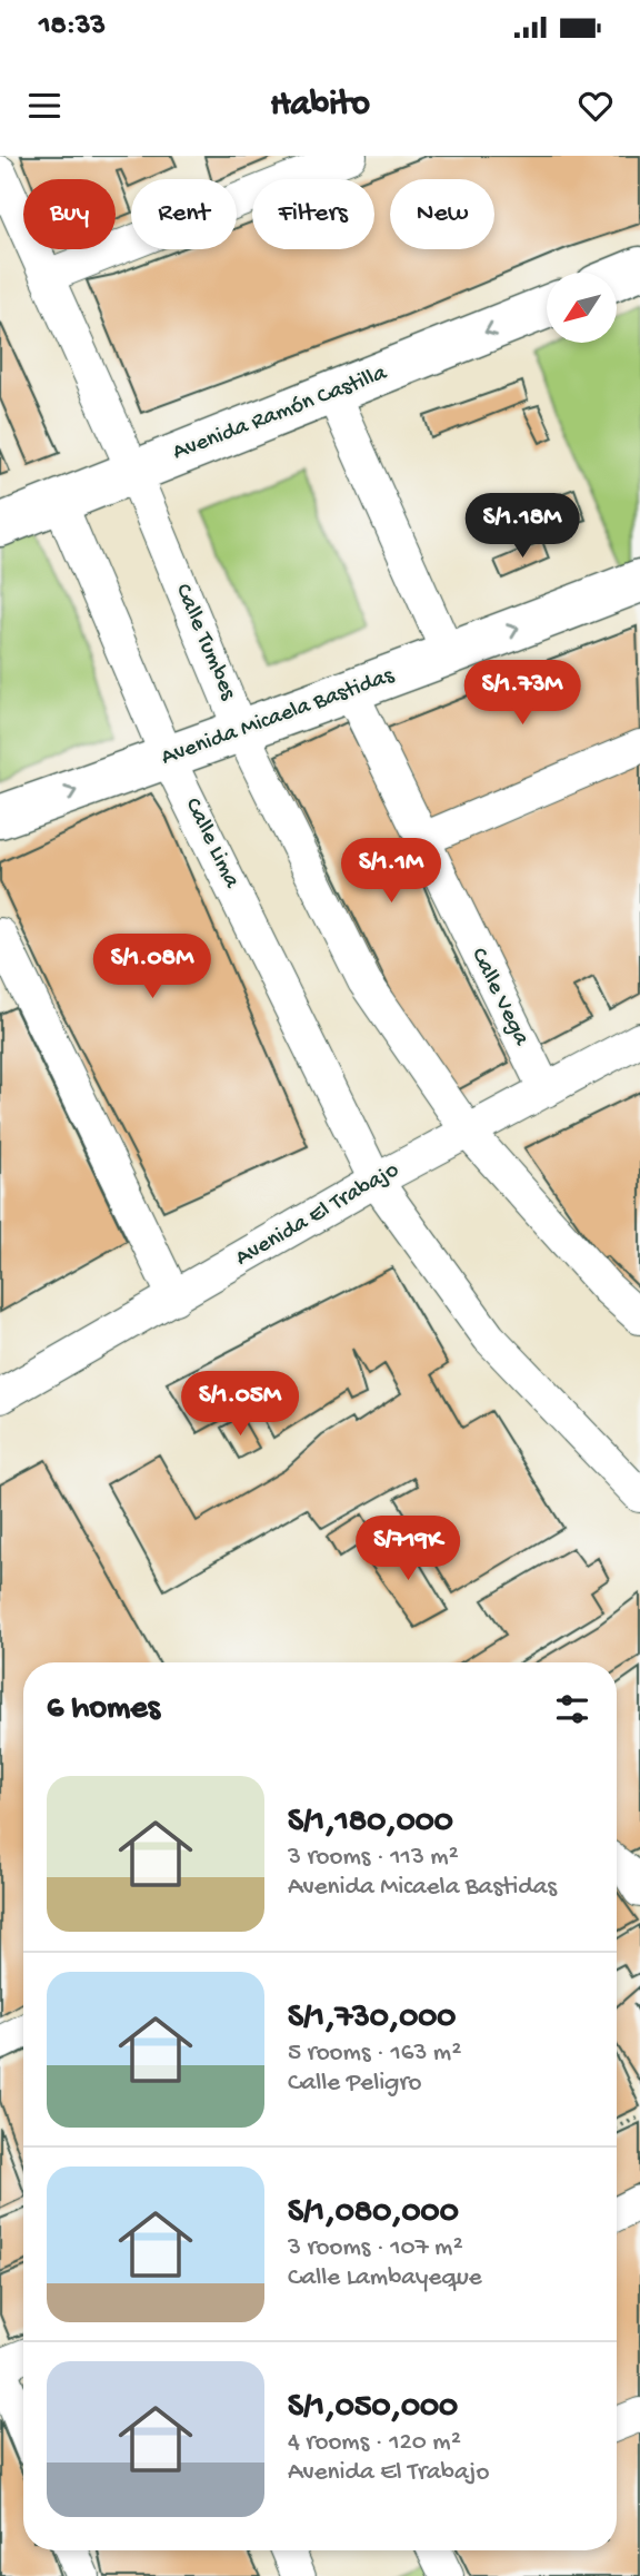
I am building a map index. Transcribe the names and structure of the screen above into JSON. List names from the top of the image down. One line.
{"streets":{"main road":["Avenida Ramón Castilla","Avenida Micaela Bastidas"],"street":["Calle Tumbes","Calle Lima","Calle Vega","Avenida El Trabajo"]},"crossings":[["Avenida Ramón Castilla","Calle Tumbes"],["Avenida Ramón Castilla","Calle Lima"],["Calle Tumbes","Avenida Micaela Bastidas"],["Calle Tumbes","Avenida El Trabajo"],["Avenida Micaela Bastidas","Calle Lima"],["Avenida Micaela Bastidas","Calle Vega"],["Calle Lima","Avenida El Trabajo"],["Calle Vega","Avenida El Trabajo"]],"one_way":["Avenida Ramón Castilla","Avenida Micaela Bastidas"],"north":"bottom left","page":{"status":"18:33","header":"Habito","chip":["Buy","Rent","Filters","New"],"price":["S/1.18M","S/1.73M","S/1.1M","S/1.08M","S/1.05M","S/719K"],"heading":"6 homes","list":[{"name":"S/1,180,000","note":"3 rooms · 113 m² · Avenida Micaela Bastidas"},{"name":"S/1,730,000","note":"5 rooms · 163 m² · Calle Peligro"},{"name":"S/1,080,000","note":"3 rooms · 107 m² · Calle Lambayeque"},{"name":"S/1,050,000","note":"4 rooms · 120 m² · Avenida El Trabajo"}]}}
